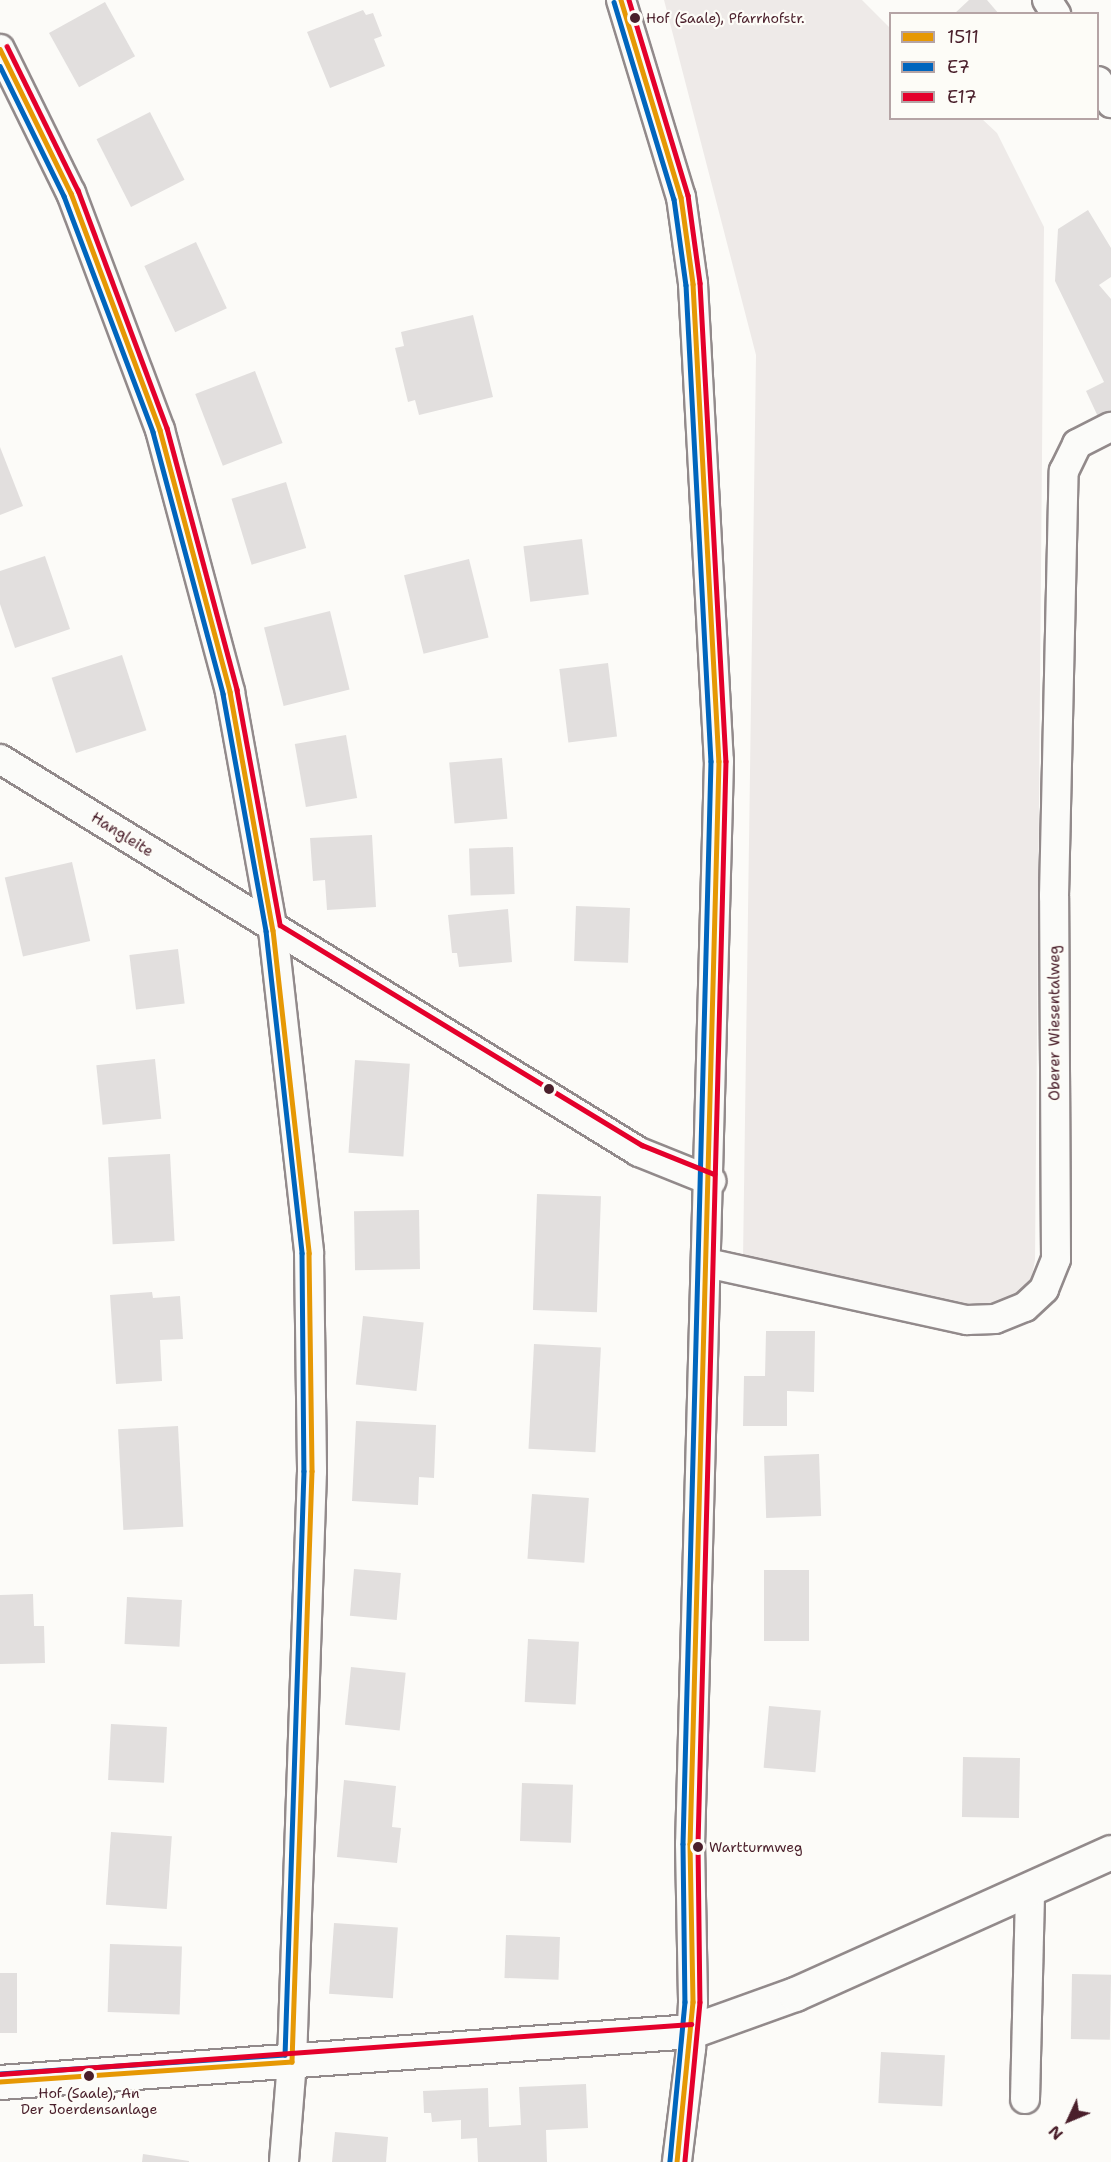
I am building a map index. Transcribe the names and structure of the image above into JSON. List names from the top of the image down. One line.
{"streets":{"street":["Hangleite","Oberer Wiesentalweg"]},"places":["Hof (Saale), Pfarrhofstr.","Wartturmweg","Hof (Saale), An Der Joerdensanlage"],"lines":["transit line 1511","transit line E17","transit line E7"],"legend":["1511","E7","E17"],"north":"bottom left"}
